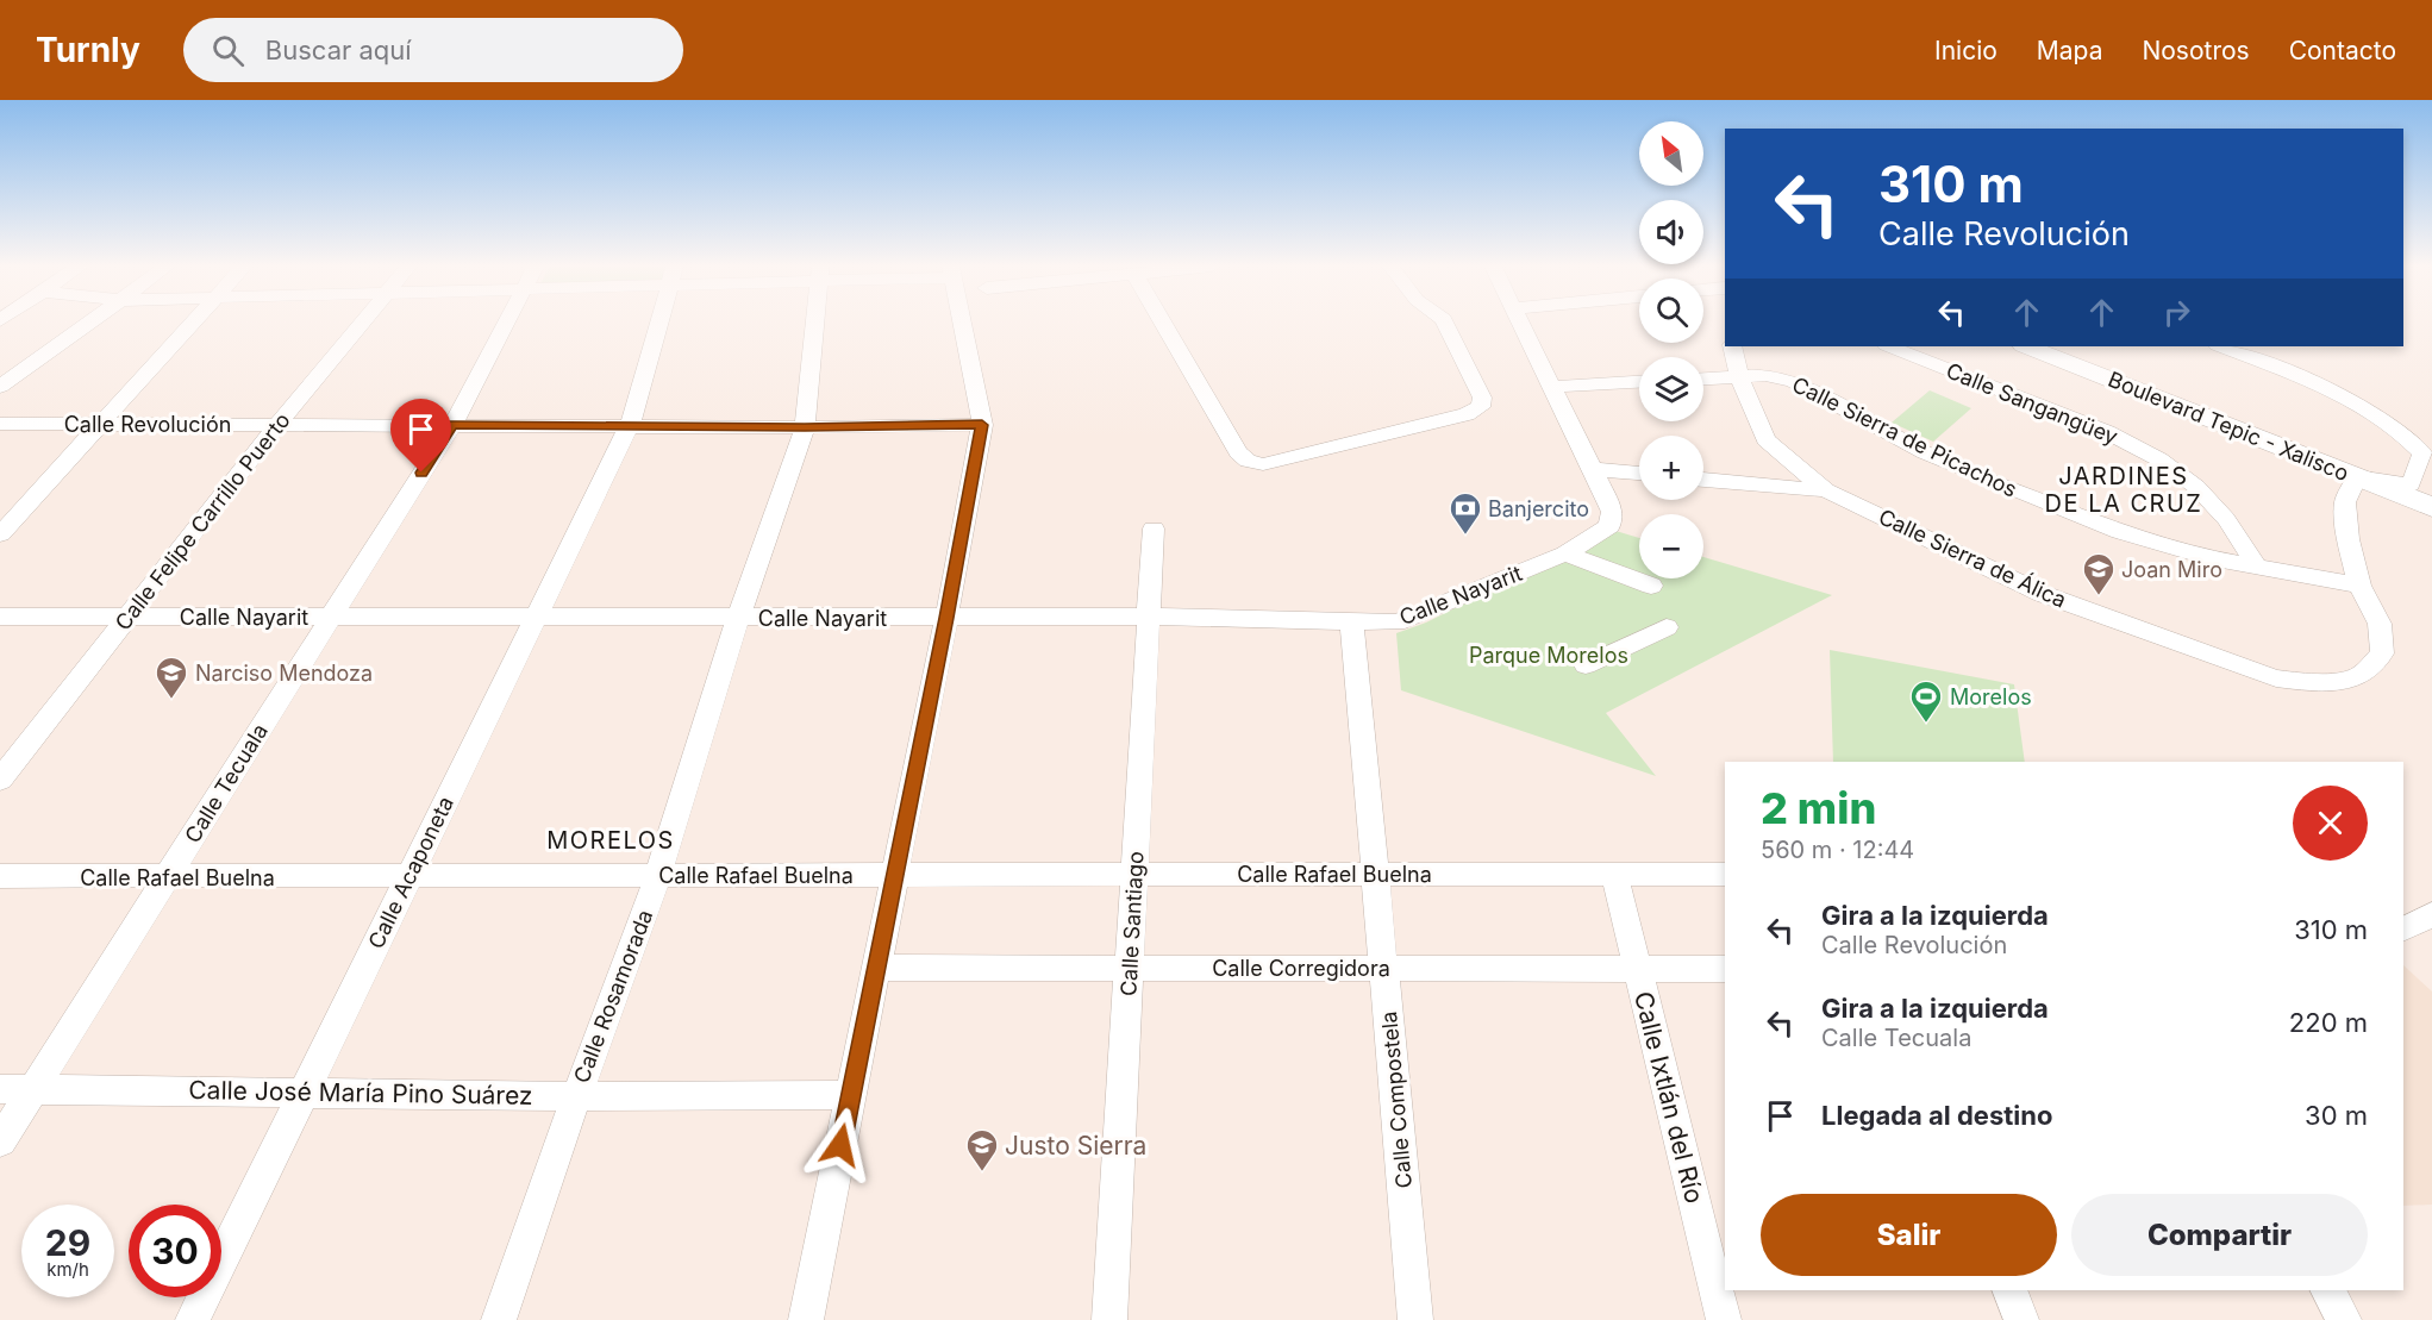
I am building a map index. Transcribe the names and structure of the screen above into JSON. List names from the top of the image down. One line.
{"streets":{"main road":["Boulevard Tepic - Xalisco"],"street":["Calle Sangangüey","Calle Revolución","Calle Sierra de Picachos","Calle Felipe Carrillo Puerto","Calle Sierra de Álica","Calle Nayarit","Calle Tecuala","Calle Acaponeta","Calle Rafael Buelna","Calle Santiago","Calle Corregidora","Calle Rosamorada","Calle José María Pino Suárez","Calle Ixtlán del Río","Calle Compostela"]},"crossings":[["Calle Sangangüey","Calle Sierra de Picachos"],["Calle Revolución","Calle Felipe Carrillo Puerto"],["Calle Revolución","Calle Tecuala"],["Calle Revolución","Calle Acaponeta"],["Calle Revolución","Calle Rosamorada"],["Boulevard Tepic - Xalisco","Calle Sierra de Álica"],["Calle Sierra de Picachos","Calle Sierra de Álica"],["Calle Felipe Carrillo Puerto","Calle Nayarit"],["Calle Nayarit","Calle Tecuala"],["Calle Nayarit","Calle Acaponeta"],["Calle Nayarit","Calle Santiago"],["Calle Nayarit","Calle Rosamorada"],["Calle Nayarit","Calle Compostela"],["Calle Tecuala","Calle Rafael Buelna"],["Calle Tecuala","Calle José María Pino Suárez"],["Calle Acaponeta","Calle Rafael Buelna"],["Calle Acaponeta","Calle José María Pino Suárez"],["Calle Rafael Buelna","Calle Santiago"],["Calle Rafael Buelna","Calle Rosamorada"],["Calle Rafael Buelna","Calle Ixtlán del Río"],["Calle Rafael Buelna","Calle Compostela"],["Calle Santiago","Calle Corregidora"],["Calle Corregidora","Calle Ixtlán del Río"],["Calle Corregidora","Calle Compostela"],["Calle Rosamorada","Calle José María Pino Suárez"]],"districts":["JARDINES DE LA CRUZ","MORELOS"],"parks":["Parque Morelos"],"places":{"bank":["Banjercito"],"school or university":["Joan Miro","Narciso Mendoza","Justo Sierra"],"sports":["Morelos"]},"north":"top left","page":{"header":"Turnly","search":"Buscar aquí","nav":["Inicio","Mapa","Nosotros","Contacto"],"map_buttons":["+","−"],"turn":["310 m","Calle Revolución"],"heading":["2 min","560 m · 12:44"],"list":[{"name":"Gira a la izquierda","note":"Calle Revolución","value":"310 m"},{"name":"Gira a la izquierda","note":"Calle Tecuala","value":"220 m"},{"name":"Llegada al destino","value":"30 m"}],"buttons":["Salir","Compartir"],"speed":"29 km/h","limit":"30"}}
